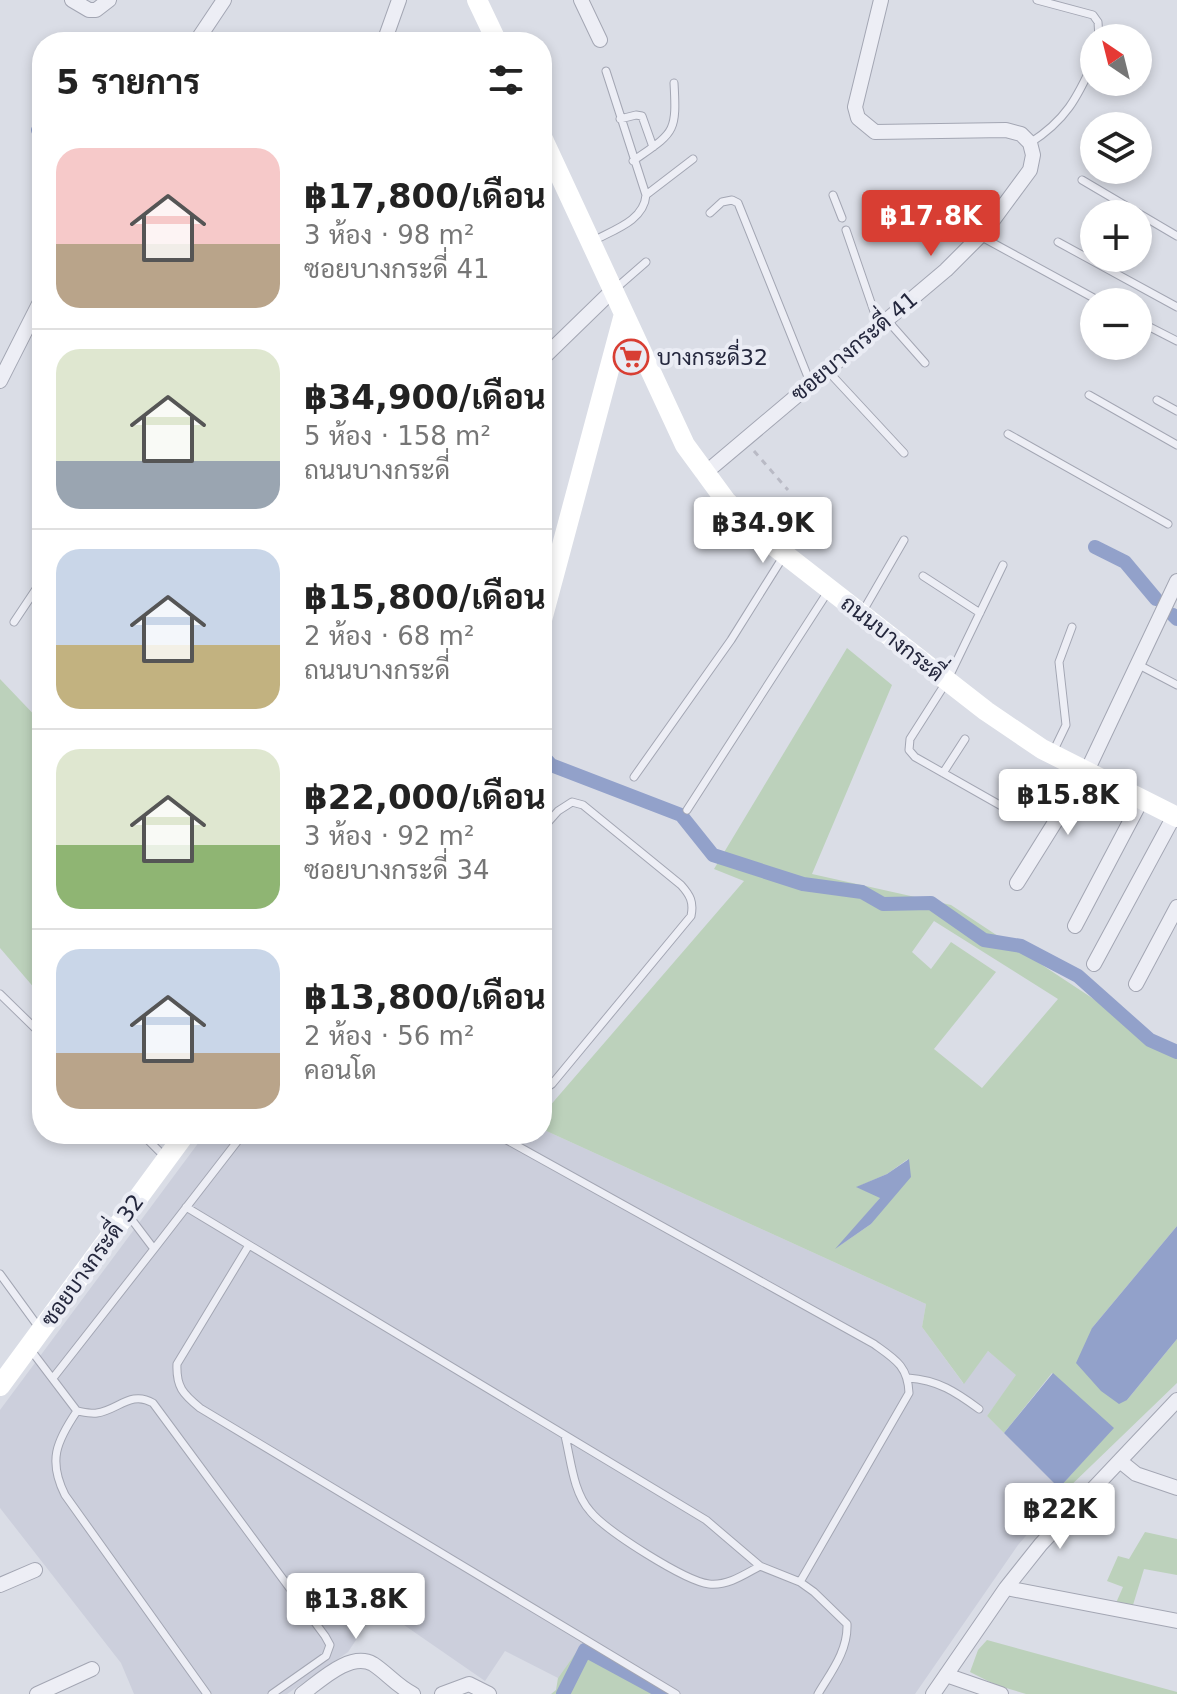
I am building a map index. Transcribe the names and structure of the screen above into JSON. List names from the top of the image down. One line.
{"streets":{"street":["ซอยบางกระดี่ 41","ถนนบางกระดี่","ซอยบางกระดี่ 32"]},"crossings":[["ซอยบางกระดี่ 41","ถนนบางกระดี่"]],"places":{"supermarket":["บางกระดี่32"]},"north":"top left","page":{"map_buttons":["+","−"],"heading":"5 รายการ","list":[{"name":"฿17,800/เดือน","note":"3 ห้อง · 98 m² · ซอยบางกระดี่ 41"},{"name":"฿34,900/เดือน","note":"5 ห้อง · 158 m² · ถนนบางกระดี่"},{"name":"฿15,800/เดือน","note":"2 ห้อง · 68 m² · ถนนบางกระดี่"},{"name":"฿22,000/เดือน","note":"3 ห้อง · 92 m² · ซอยบางกระดี่ 34"},{"name":"฿13,800/เดือน","note":"2 ห้อง · 56 m² · คอนโด"}],"price":["฿17.8K","฿34.9K","฿15.8K","฿22K","฿13.8K"]}}
